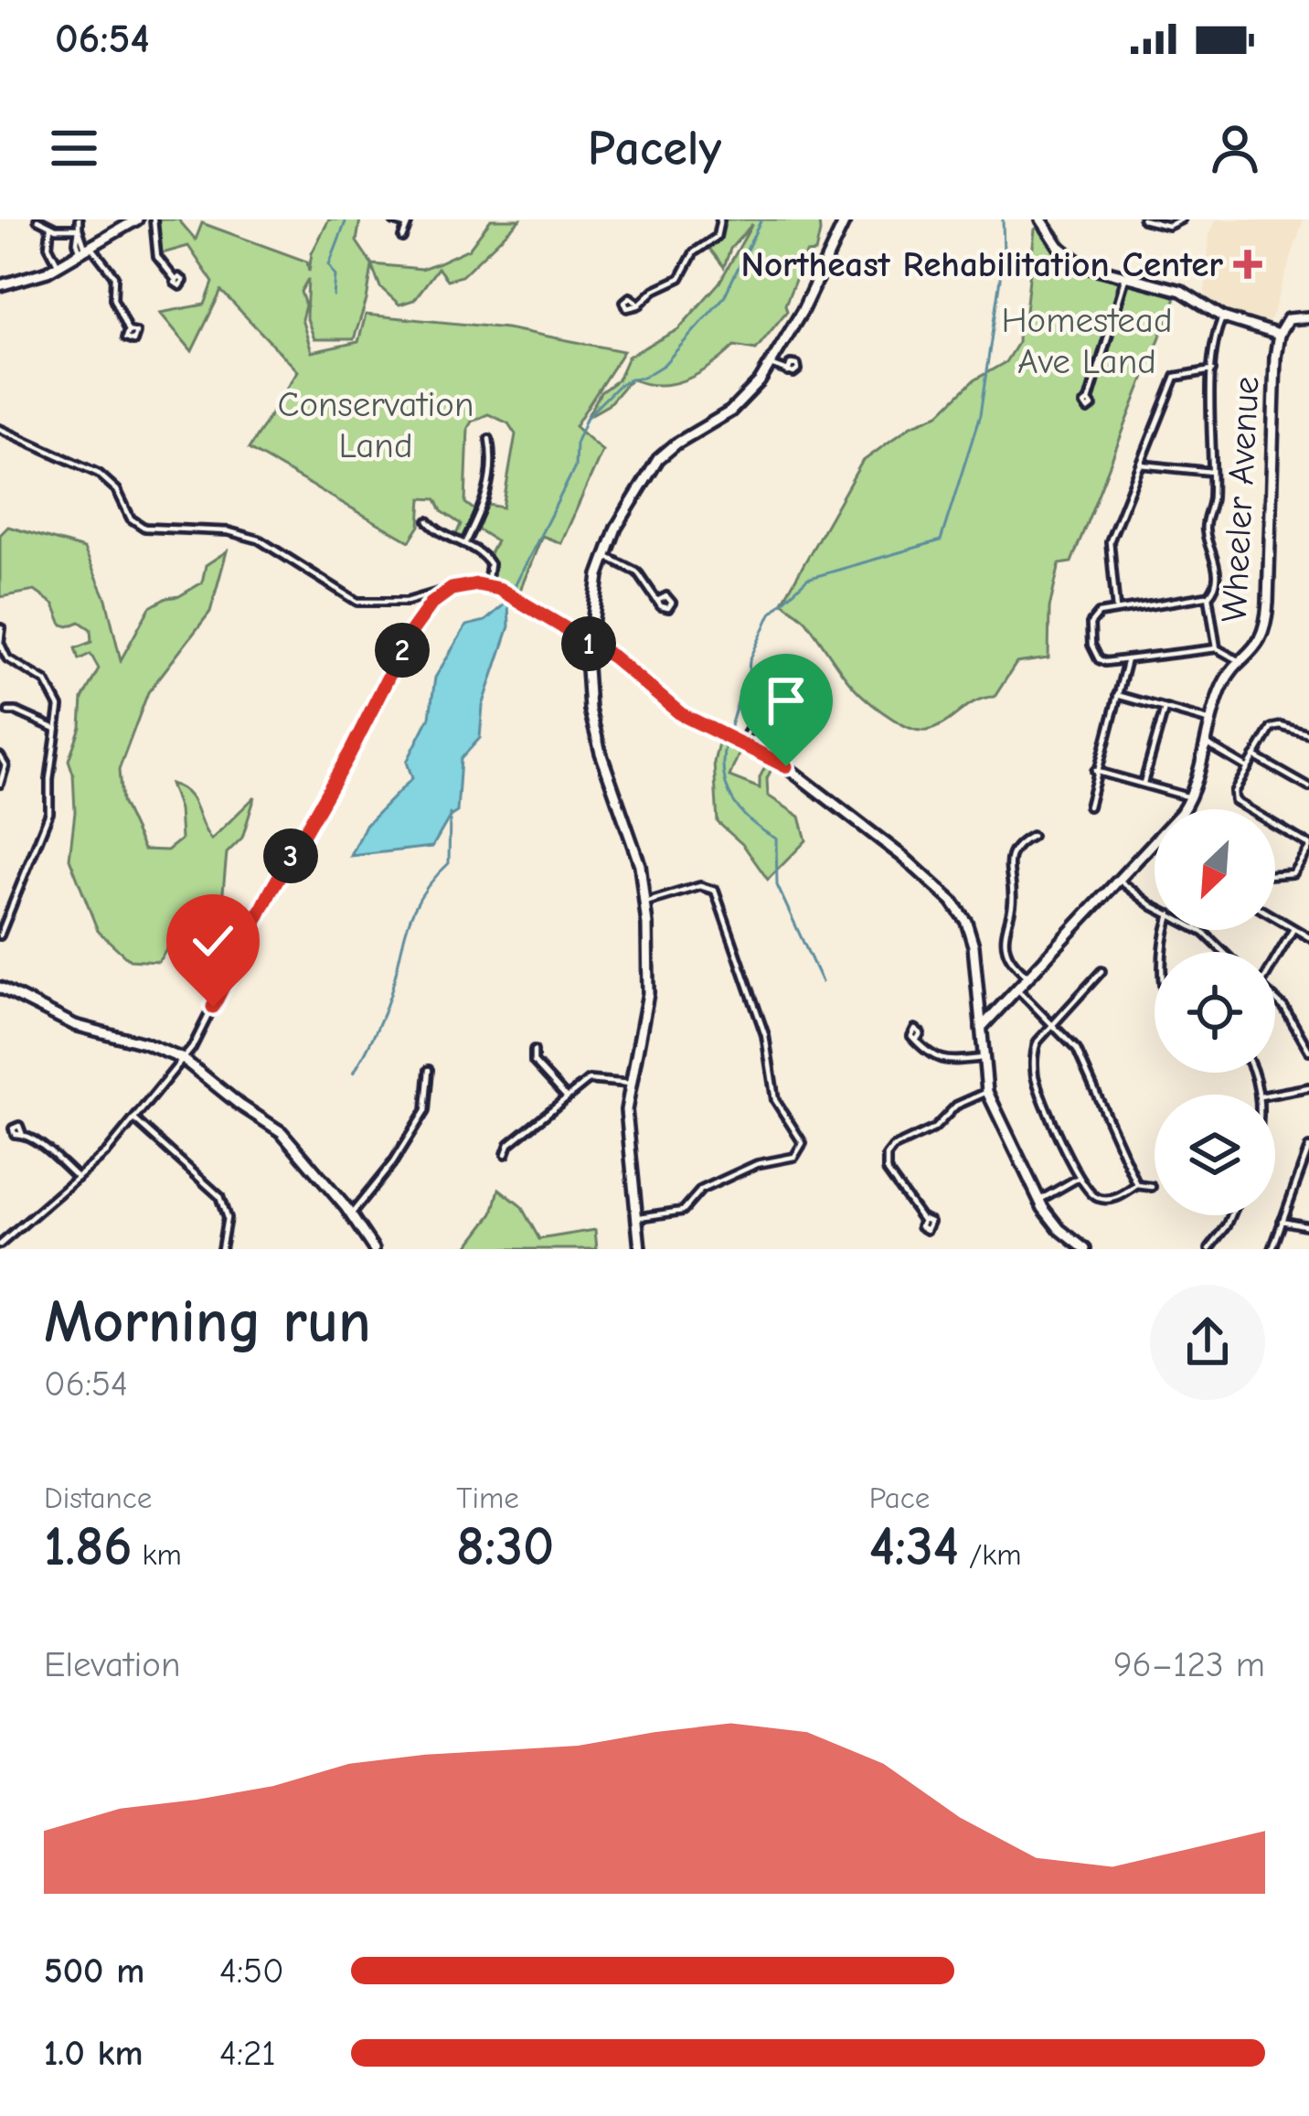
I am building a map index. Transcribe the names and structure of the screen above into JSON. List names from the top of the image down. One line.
{"streets":{"street":["Wheeler Avenue"]},"parks":["Homestead Ave Land","Conservation Land"],"places":{"health":["Northeast Rehabilitation Center"]},"north":"bottom left","page":{"status":"06:54","header":"Pacely","pins":["1","2","3"],"heading":["Morning run","06:54"],"stats":[["Distance","1.86 km"],["Time","8:30"],["Pace","4:34 /km"]],"chart":["Elevation","96–123 m"],"list":[{"name":"500 m","note":"4:50"},{"name":"1.0 km","note":"4:21"}]}}
